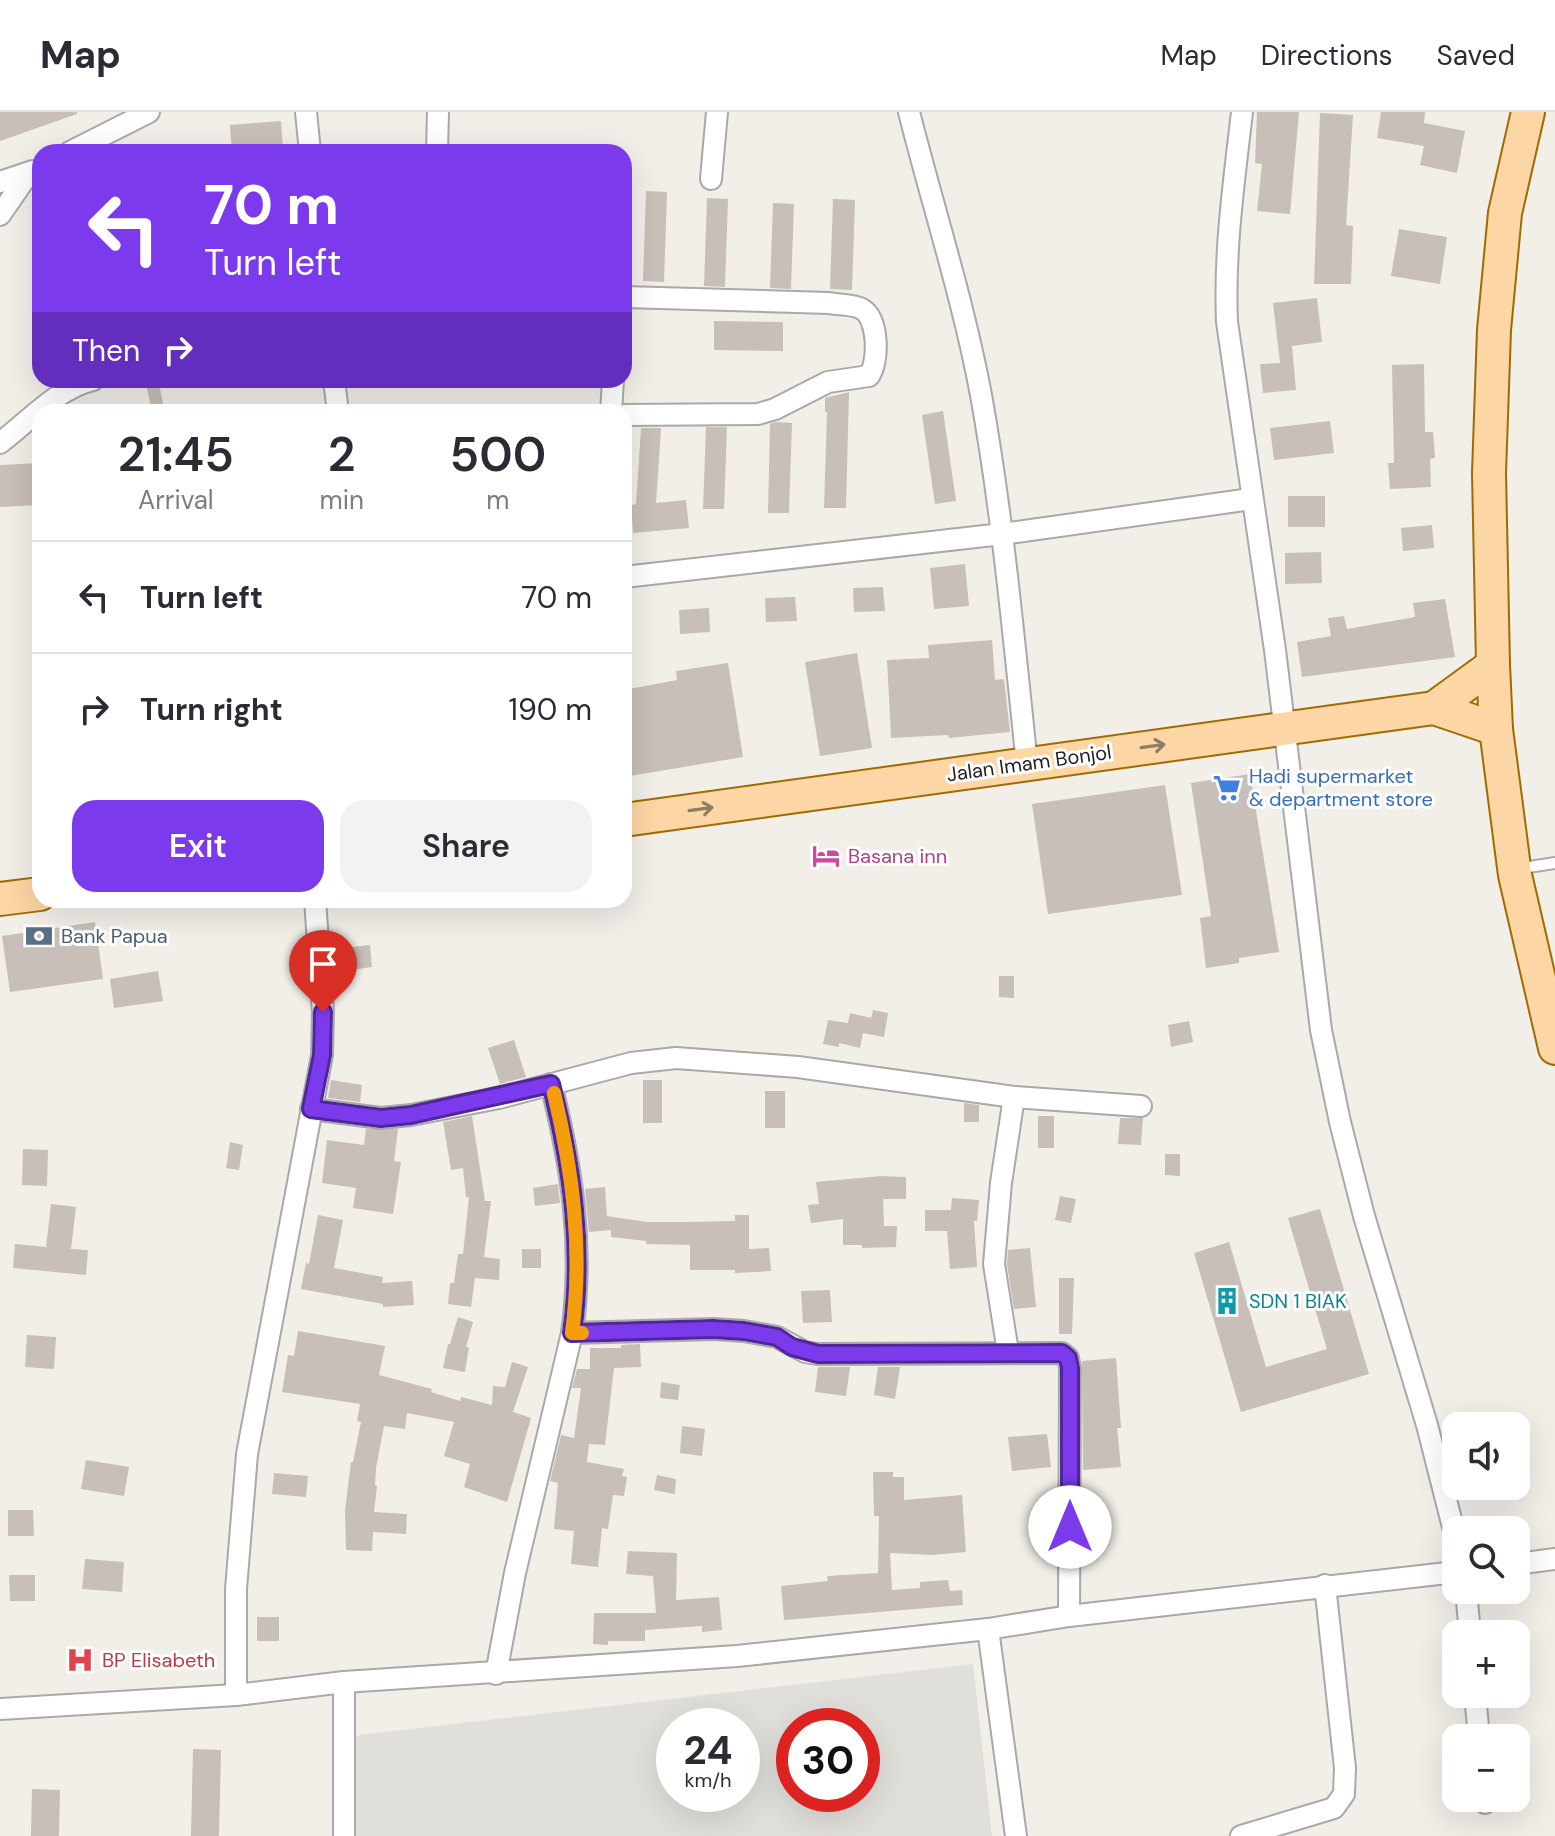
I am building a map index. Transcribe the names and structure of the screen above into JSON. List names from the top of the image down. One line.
{"streets":{"main road":["Jalan Imam Bonjol"]},"one_way":["Jalan Imam Bonjol"],"places":{"supermarket":["Hadi supermarket & department store"],"hotel":["Basana inn"],"bank":["Bank Papua"],"building":["SDN 1 BIAK"],"hospital":["BP Elisabeth"]},"page":{"header":"Map","nav":["Map","Directions","Saved"],"turn":["70 m","Turn left"],"then":"Then","eta":["21:45","Arrival","2","min","500","m"],"list":[{"name":"Turn left","value":"70 m"},{"name":"Turn right","value":"190 m"}],"buttons":["Exit","Share"],"map_buttons":["+","−"],"speed":"24 km/h","limit":"30"}}
